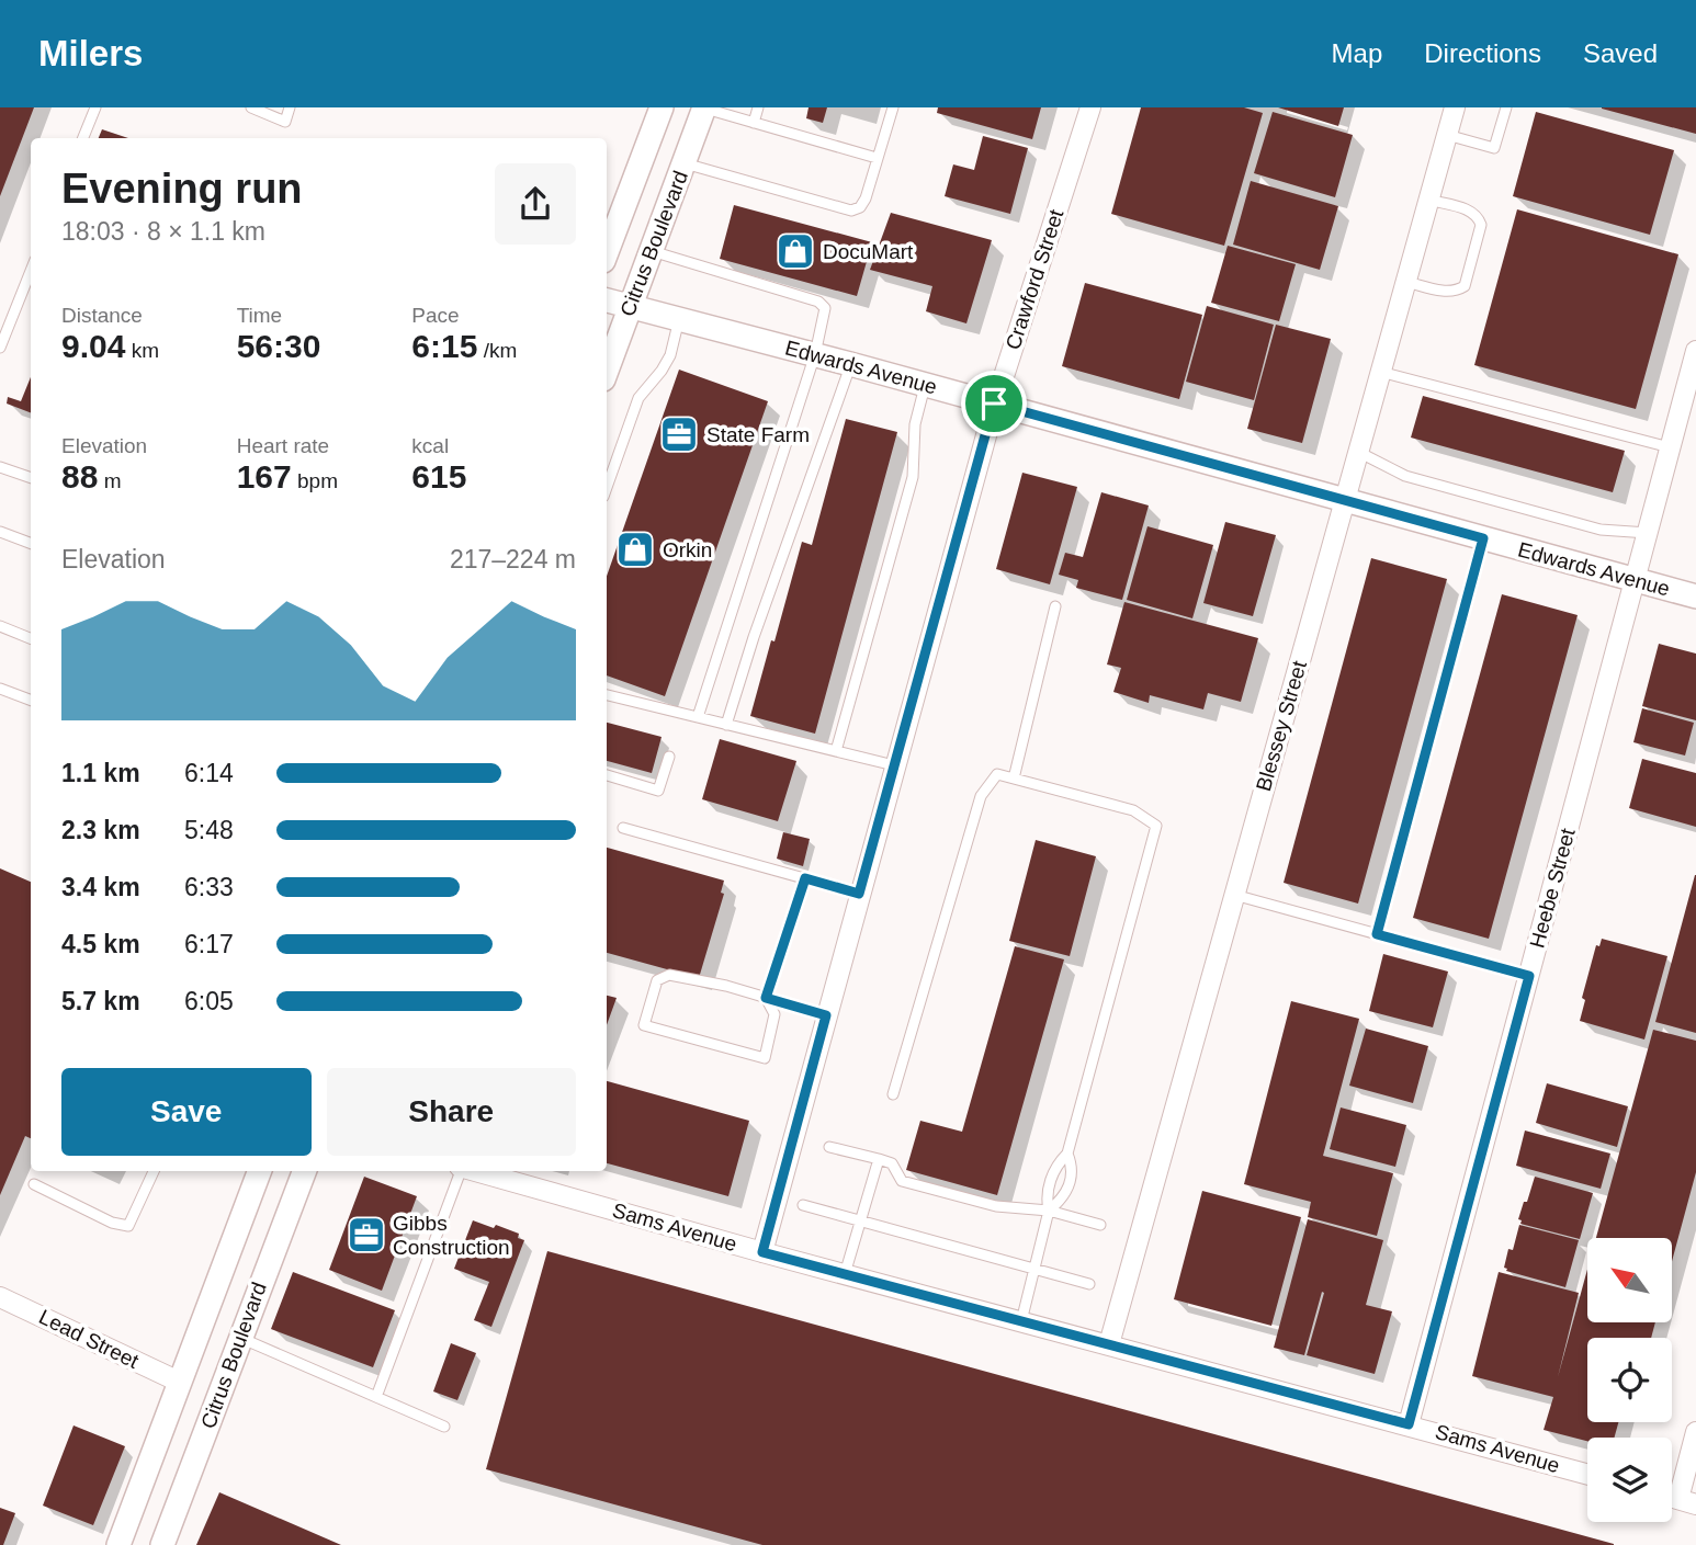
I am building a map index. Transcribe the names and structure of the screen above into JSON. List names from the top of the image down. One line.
{"streets":{"street":["Citrus Boulevard","Crawford Street","Edwards Avenue","Blessey Street","Heebe Street","Sams Avenue","Lead Street"]},"crossings":[["Citrus Boulevard","Edwards Avenue"],["Citrus Boulevard","Lead Street"],["Crawford Street","Edwards Avenue"],["Crawford Street","Sams Avenue"],["Edwards Avenue","Blessey Street"],["Edwards Avenue","Heebe Street"],["Blessey Street","Sams Avenue"],["Heebe Street","Sams Avenue"]],"places":{"shop":["DocuMart","Orkin"],"office":["State Farm","Gibbs Construction"]},"north":"top left","page":{"header":"Milers","nav":["Map","Directions","Saved"],"heading":["Evening run","18:03 · 8 × 1.1 km"],"stats":[["Distance","9.04 km"],["Time","56:30"],["Pace","6:15 /km"],["Elevation","88 m"],["Heart rate","167 bpm"],["kcal","615"]],"chart":["Elevation","217–224 m"],"list":[{"name":"1.1 km","note":"6:14"},{"name":"2.3 km","note":"5:48"},{"name":"3.4 km","note":"6:33"},{"name":"4.5 km","note":"6:17"},{"name":"5.7 km","note":"6:05"}],"buttons":["Save","Share"]}}
